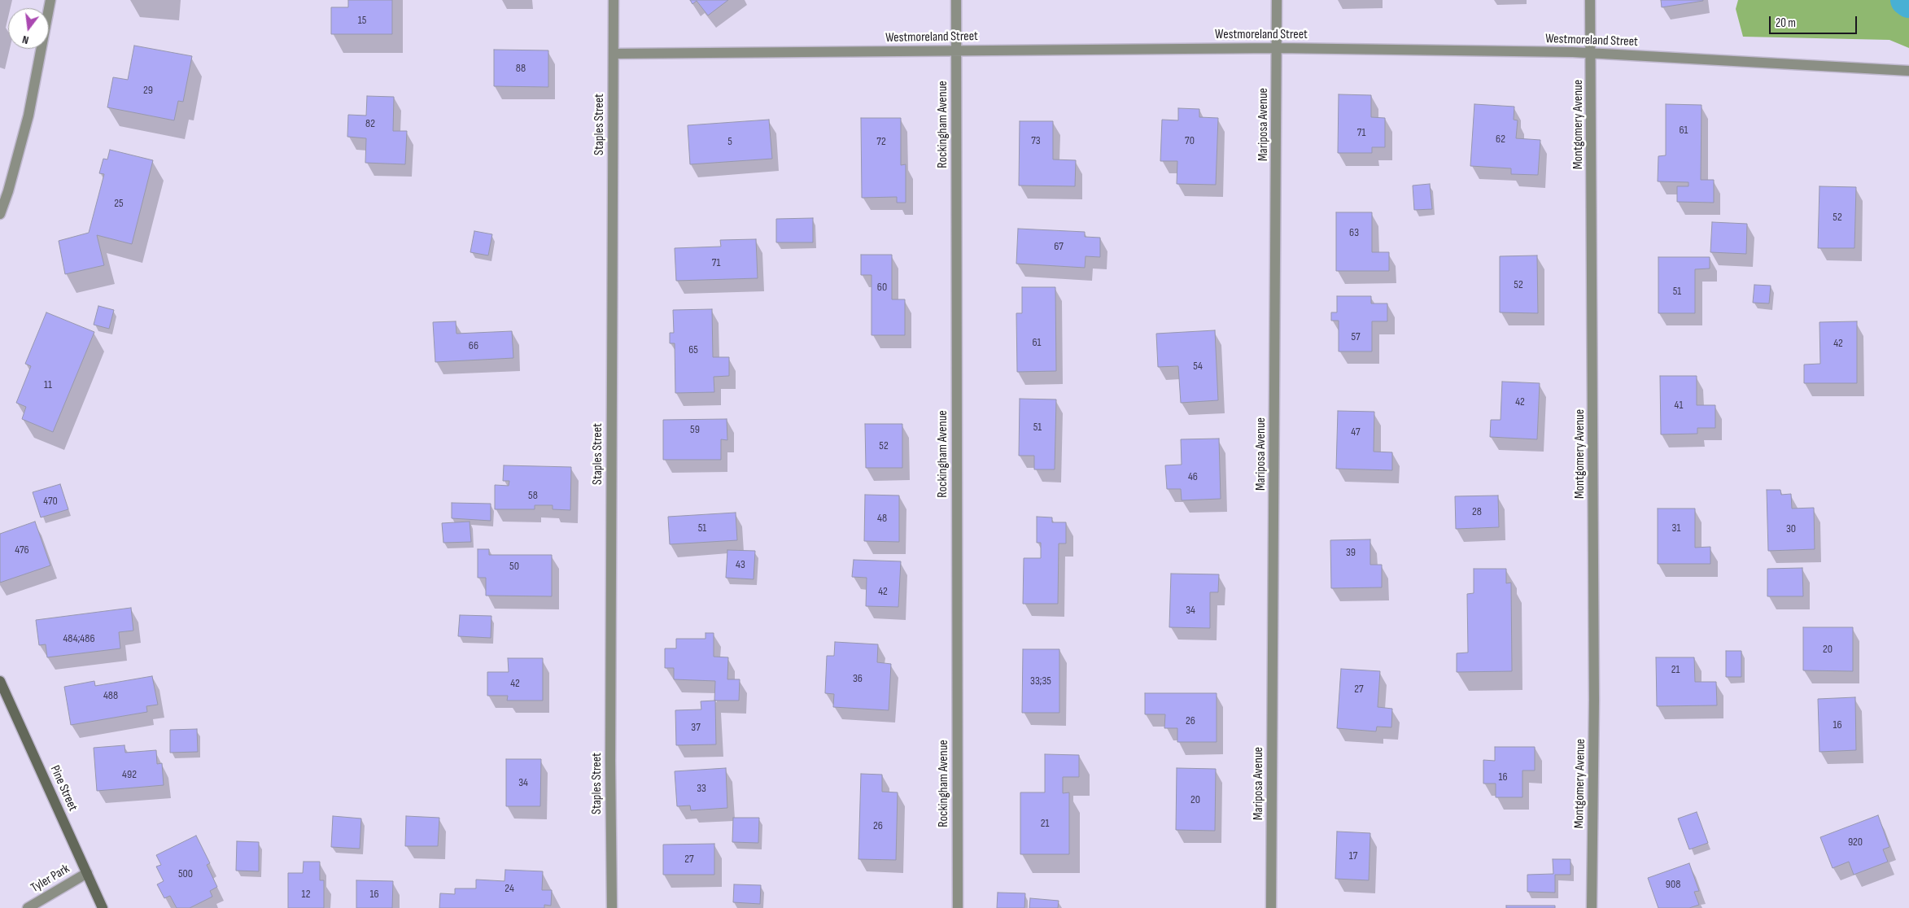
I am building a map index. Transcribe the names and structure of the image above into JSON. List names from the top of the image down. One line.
{"streets":{"street":["Westmoreland Street","Staples Street","Rockingham Avenue","Mariposa Avenue","Montgomery Avenue","Pine Street","Tyler Park"]},"crossings":[["Westmoreland Street","Staples Street"],["Westmoreland Street","Rockingham Avenue"],["Westmoreland Street","Mariposa Avenue"],["Westmoreland Street","Montgomery Avenue"],["Pine Street","Tyler Park"]],"house_numbers":["15","88","29","82","61","71","62","73","70","5","72","25","52","63","67","71","52","60","51","57","61","42","66","65","54","11","42","41","51","59","47","52","46","58","470","28","48","51","31","30","476","39","43","50","42","34","484;486","20","21","36","33;35","42","27","488","26","16","37","492","16","34","33","20","21","26","920","17","27","500","908","24","12","16"],"scale_bar":"20 m","north":"bottom"}
